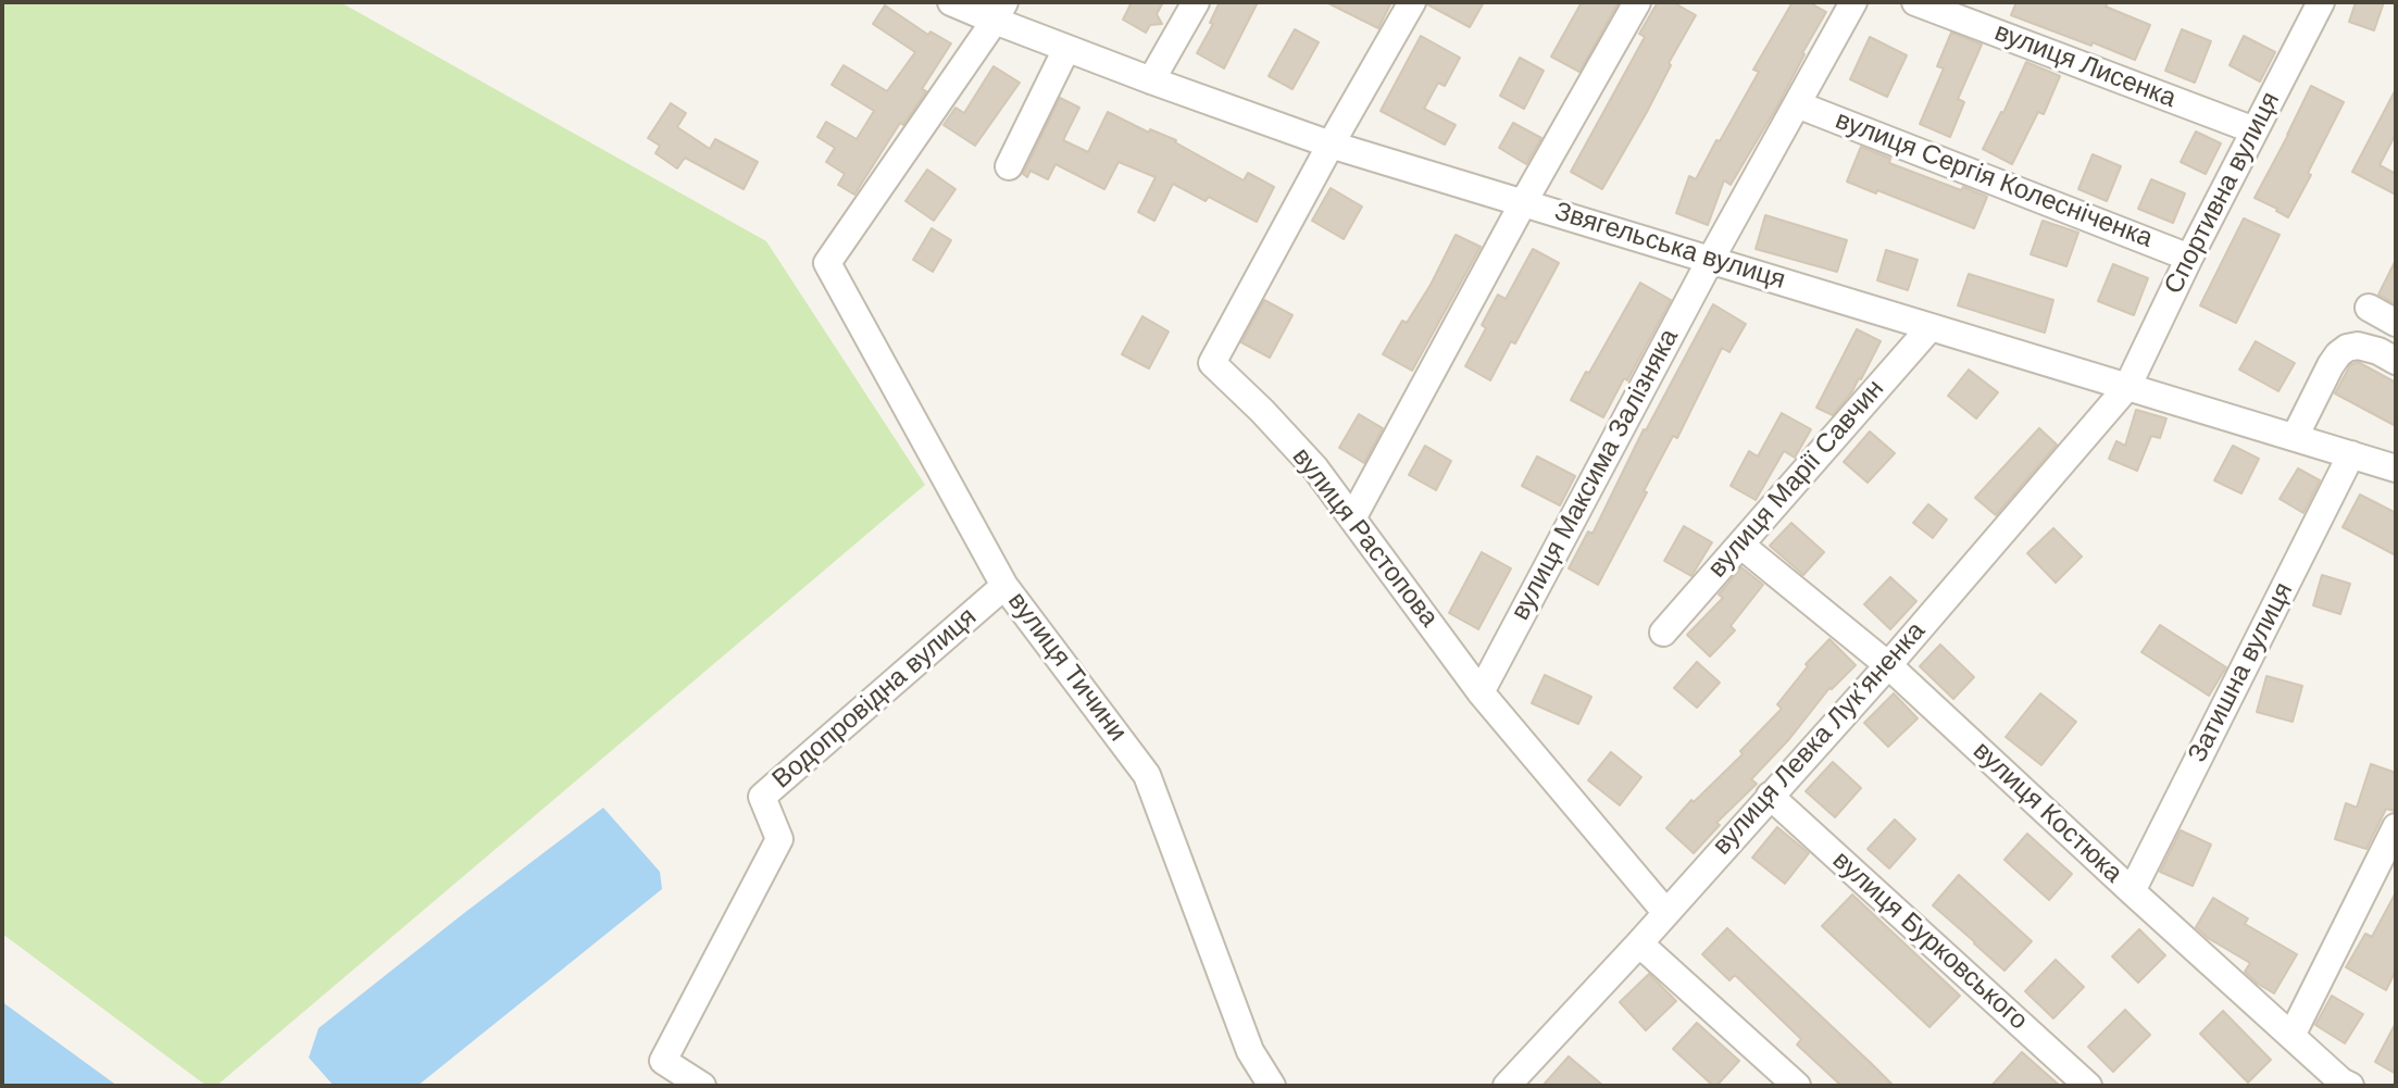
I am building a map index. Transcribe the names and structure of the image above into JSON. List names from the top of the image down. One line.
{"streets":{"street":["вулиця Лисенка","вулиця Сергія Колесніченка","Спортивна вулиця","Звягельська вулиця","вулиця Максима Залізняка","вулиця Марії Савчин","вулиця Растопова","вулиця Тичини","Затишна вулиця","Водопровідна вулиця","вулиця Левка Лукʼяненка","вулиця Костюка","вулиця Бурковського"]},"crossings":[["вулиця Лисенка","Спортивна вулиця"],["вулиця Сергія Колесніченка","Спортивна вулиця"],["вулиця Сергія Колесніченка","вулиця Максима Залізняка"],["Спортивна вулиця","Звягельська вулиця"],["Спортивна вулиця","вулиця Левка Лукʼяненка"],["Звягельська вулиця","вулиця Максима Залізняка"],["Звягельська вулиця","вулиця Марії Савчин"],["Звягельська вулиця","вулиця Растопова"],["Звягельська вулиця","вулиця Тичини"],["Звягельська вулиця","Затишна вулиця"],["Звягельська вулиця","вулиця Левка Лукʼяненка"],["вулиця Максима Залізняка","вулиця Растопова"],["вулиця Марії Савчин","вулиця Костюка"],["вулиця Растопова","вулиця Левка Лукʼяненка"],["вулиця Тичини","Водопровідна вулиця"],["Затишна вулиця","вулиця Костюка"],["вулиця Левка Лукʼяненка","вулиця Костюка"],["вулиця Левка Лукʼяненка","вулиця Бурковського"]]}
